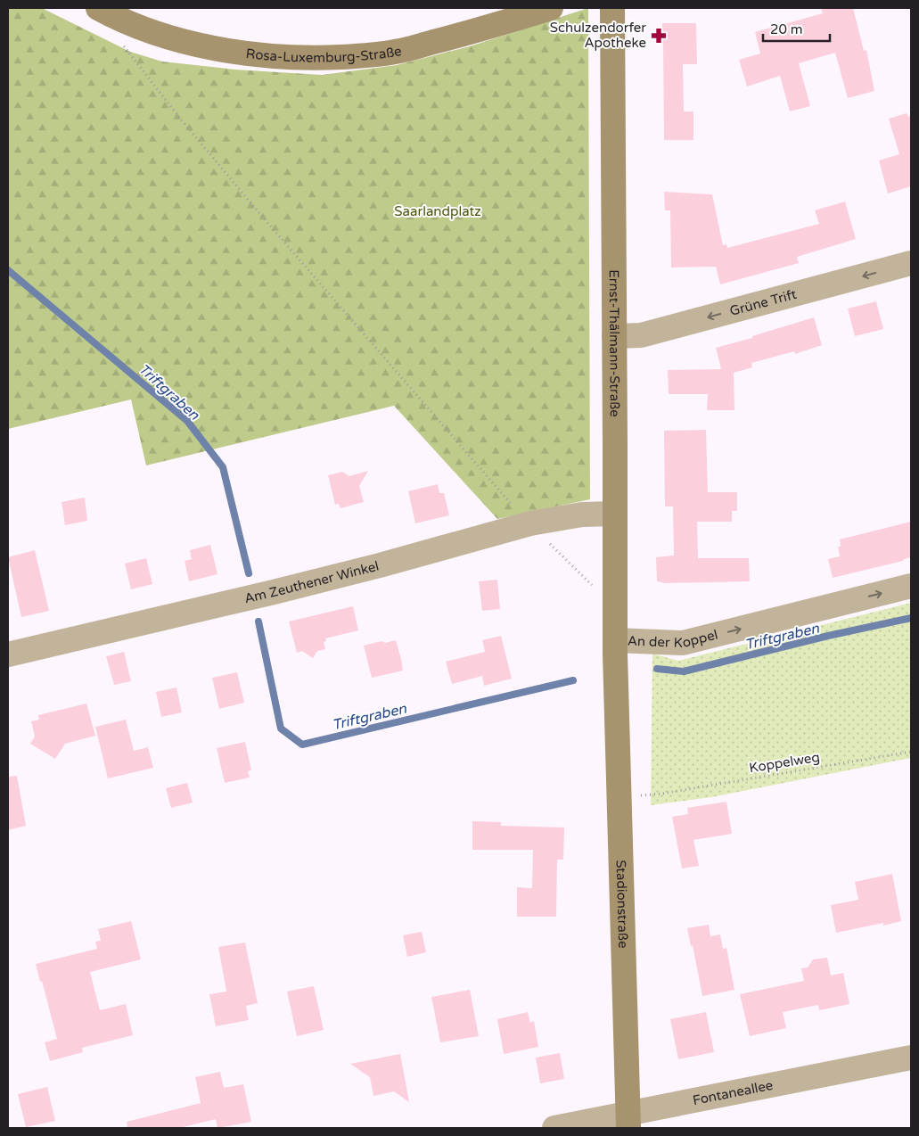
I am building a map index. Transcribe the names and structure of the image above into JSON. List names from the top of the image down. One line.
{"streets":{"street":["Rosa-Luxemburg-Straße","Grüne Trift","Ernst-Thälmann-Straße","Am Zeuthener Winkel","An der Koppel","Stadionstraße","Fontaneallee"],"path":["Koppelweg"]},"crossings":[["Grüne Trift","Ernst-Thälmann-Straße"],["Ernst-Thälmann-Straße","Am Zeuthener Winkel"],["Ernst-Thälmann-Straße","An der Koppel"],["Ernst-Thälmann-Straße","Stadionstraße"],["Stadionstraße","Fontaneallee"]],"one_way":["Grüne Trift","An der Koppel"],"water":["Triftgraben"],"parks":["Saarlandplatz"],"places":{"pharmacy":["Schulzendorfer Apotheke"]},"scale_bar":"20 m"}
